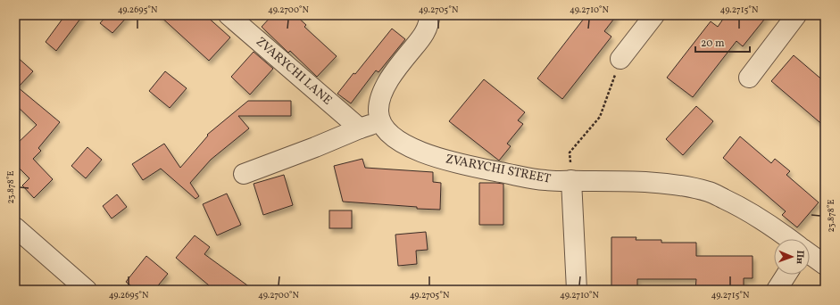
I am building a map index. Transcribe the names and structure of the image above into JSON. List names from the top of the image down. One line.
{"streets":{"street":["ZVARYCHI LANE","ZVARYCHI STREET"]},"scale_bar":"20 m","north":"right","coordinates":["49.2695°N","49.2700°N","49.2705°N","49.2710°N","49.2715°N","23.878°E"]}
